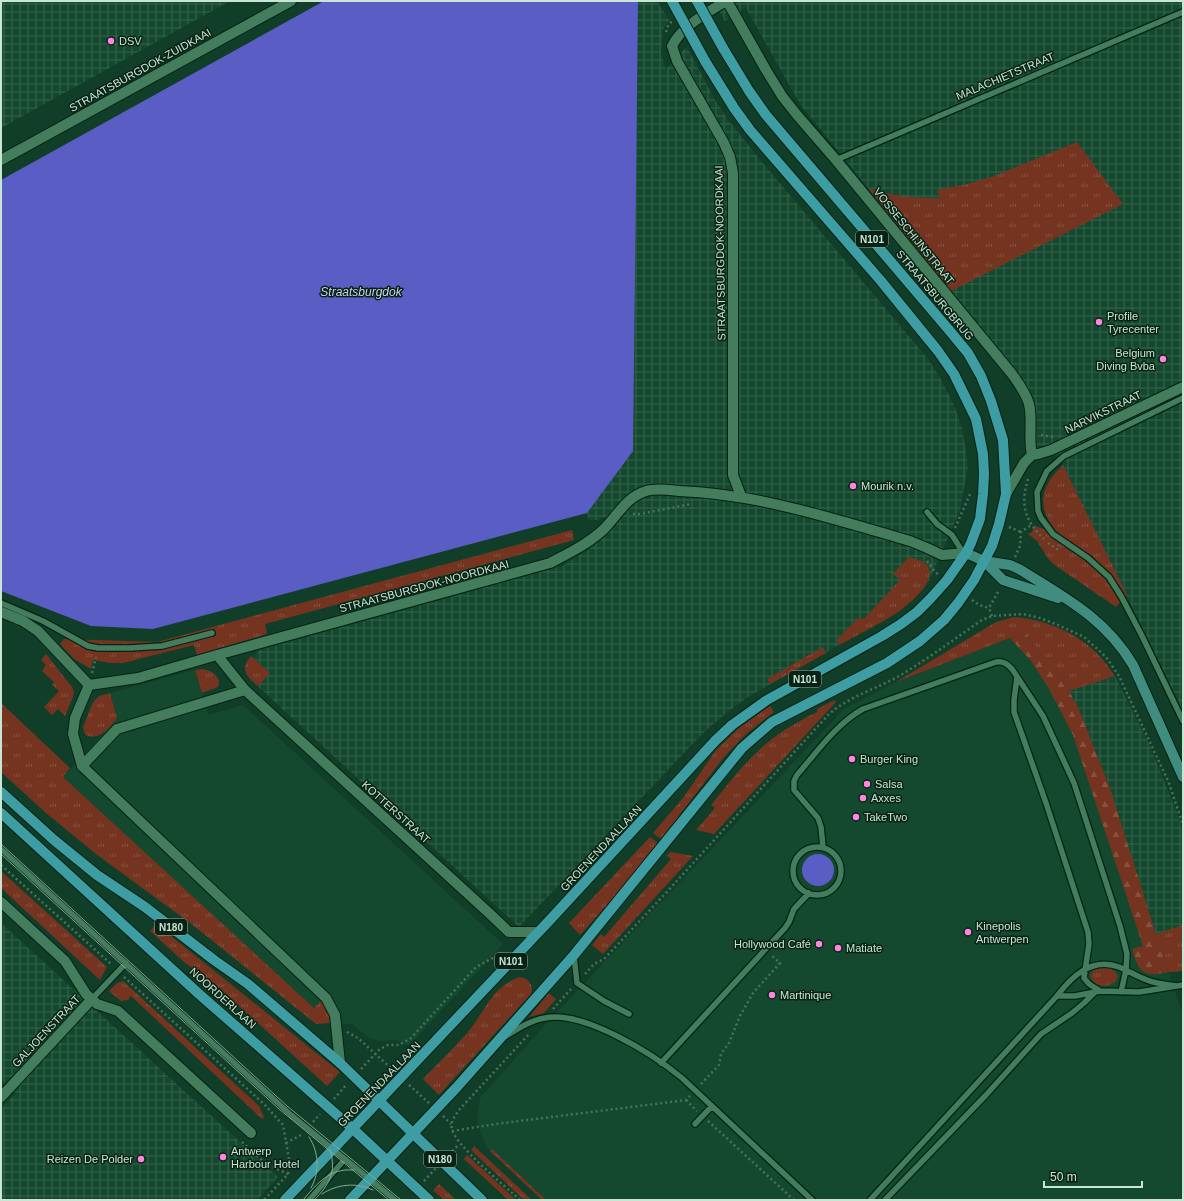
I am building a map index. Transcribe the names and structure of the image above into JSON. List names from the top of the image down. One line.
{"streets":{"main road":["N101","STRAATSBURGBRUG","GROENENDAALLAAN","N180","NOORDERLAAN"],"street":["STRAATSBURGDOK-ZUIDKAAI","VOSSESCHIJNSTRAAT","STRAATSBURGDOK-NOORDKAAI","NARVIKSTRAAT","KOTTERSTRAAT","GALJOENSTRAAT"],"lane":["MALACHIETSTRAAT"]},"crossings":[["MALACHIETSTRAAT","VOSSESCHIJNSTRAAT"],["VOSSESCHIJNSTRAAT","STRAATSBURGDOK-NOORDKAAI"],["VOSSESCHIJNSTRAAT","NARVIKSTRAAT"],["N101","STRAATSBURGBRUG"],["N101","GROENENDAALLAAN"],["KOTTERSTRAAT","GROENENDAALLAAN"],["GROENENDAALLAAN","NOORDERLAAN"]],"water":["Straatsburgdok"],"places":["DSV","Profile Tyrecenter","Belgium Diving Bvba","Mourik n.v.","Burger King","Salsa","Axxes","TakeTwo","Kinepolis Antwerpen","Hollywood Café","Matiate","Martinique","Antwerp Harbour Hotel","Reizen De Polder"],"scale_bar":"50 m"}
